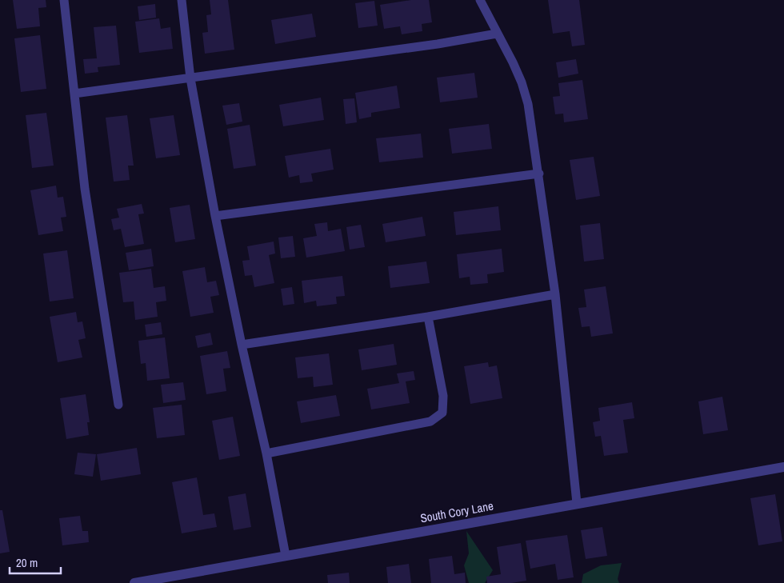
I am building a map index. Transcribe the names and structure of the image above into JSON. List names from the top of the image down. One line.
{"streets":{"street":["South Cory Lane"]},"scale_bar":"20 m"}
